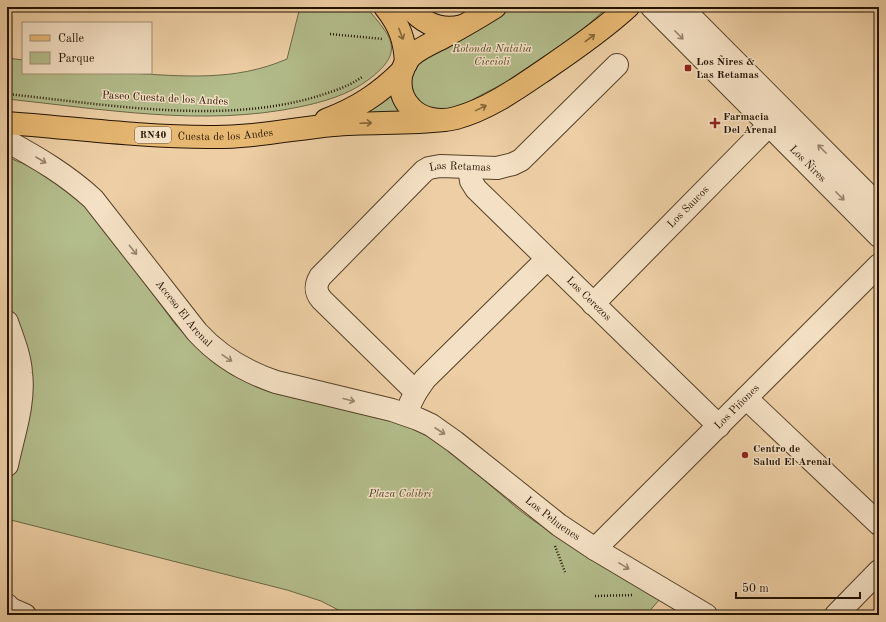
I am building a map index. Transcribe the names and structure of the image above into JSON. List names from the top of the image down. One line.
{"streets":{"main road":["Cuesta de los Andes","RN40"],"street":["Los Ñires","Las Retamas","Los Saucos","Los Cerezos","Acceso El Arenal","Los Piñones","Los Pehuenes"],"path":["Paseo Cuesta de los Andes"]},"crossings":[["Cuesta de los Andes","RN40"],["Los Ñires","Los Saucos"],["Las Retamas","Los Cerezos"],["Los Saucos","Los Cerezos"],["Los Cerezos","Los Piñones"],["Acceso El Arenal","Los Pehuenes"],["Los Piñones","Los Pehuenes"]],"one_way":["Acceso El Arenal","Los Pehuenes"],"parks":["Rotonda Natalia Ciccioli","Plaza Colibrí"],"places":{"transit":["Los Ñires & Las Retamas"],"health":["Farmacia Del Arenal"],"other":["Centro de Salud El Arenal"]},"legend":["Calle","Parque"],"scale_bar":"50 m"}
